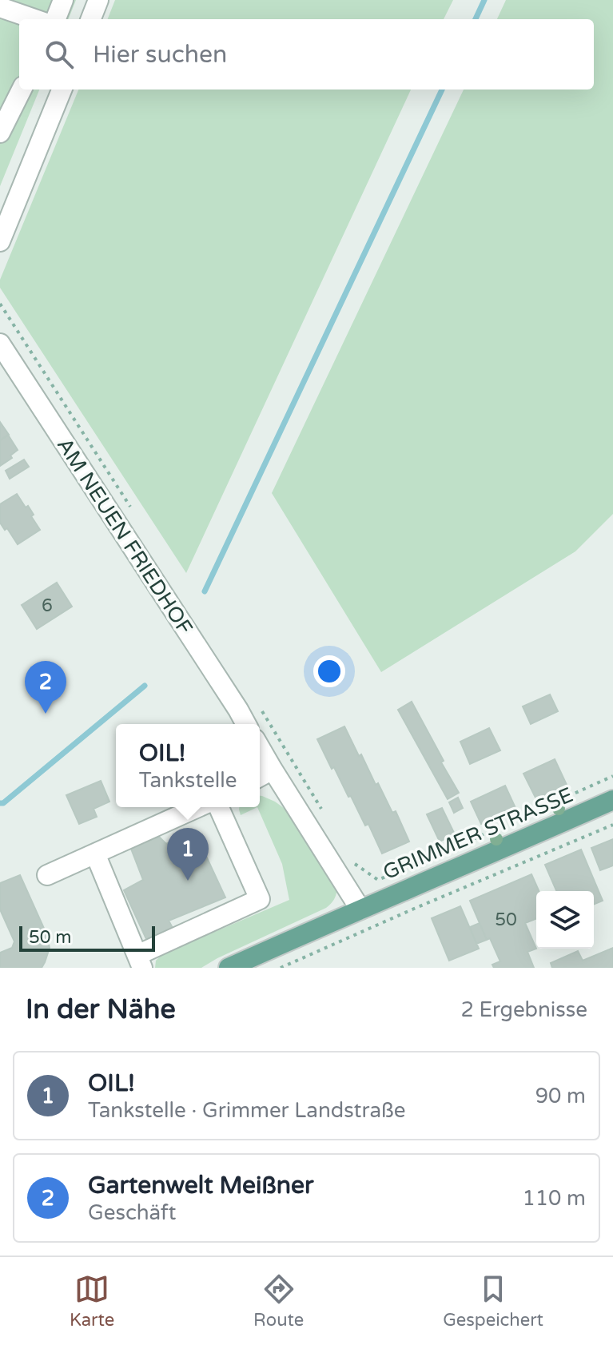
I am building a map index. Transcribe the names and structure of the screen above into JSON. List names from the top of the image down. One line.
{"streets":{"main road":["GRIMMER STRASSE"],"street":["AM NEUEN FRIEDHOF"]},"house_numbers":["6","50"],"scale_bar":"50 m","page":{"search":"Hier suchen","pins":["2","1"],"popup":["OIL!","Tankstelle"],"scale":"50 m","heading":["In der Nähe","2 Ergebnisse"],"list":[{"mark":"1","name":"OIL!","note":"Tankstelle · Grimmer Landstraße","value":"90 m"},{"mark":"2","name":"Gartenwelt Meißner","note":"Geschäft","value":"110 m"}],"nav":["Karte","Route","Gespeichert"]}}
